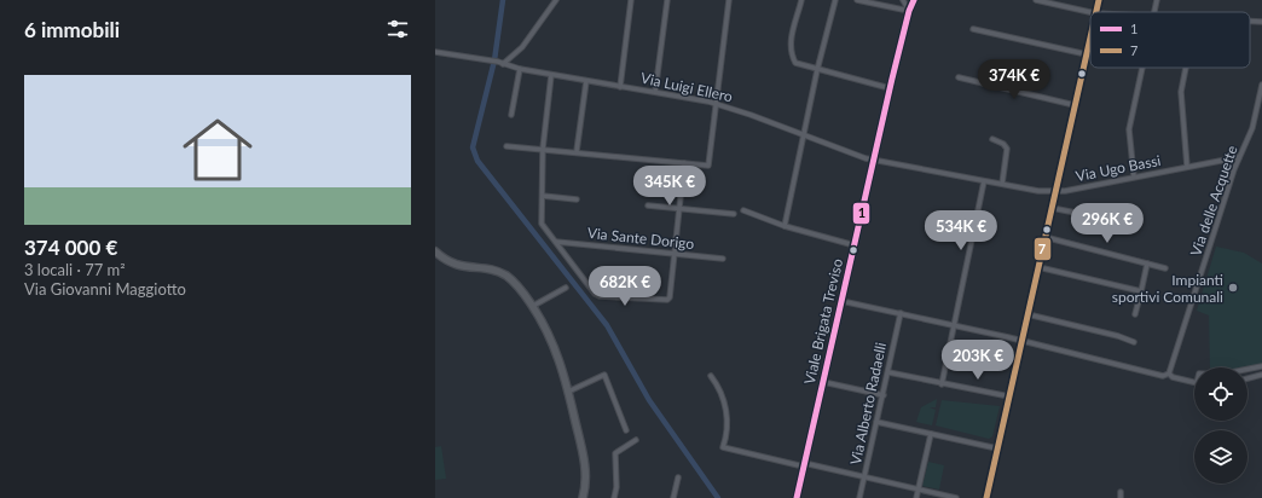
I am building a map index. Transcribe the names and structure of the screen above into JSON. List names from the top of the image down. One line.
{"streets":{"main road":["Viale Brigata Treviso"],"street":["Via Luigi Ellero","Via Ugo Bassi","Via delle Acquette","Via Sante Dorigo","Via Alberto Radaelli"]},"crossings":[["Via Luigi Ellero","Via Ugo Bassi"],["Via Luigi Ellero","Viale Brigata Treviso"],["Via Ugo Bassi","Via delle Acquette"],["Via Ugo Bassi","Viale Brigata Treviso"]],"places":["Impianti sportivi Comunali"],"lines":["transit line 1","transit line 7"],"legend":["1","7"],"page":{"heading":"6 immobili","list":[{"name":"374 000 €","note":"3 locali · 77 m² · Via Giovanni Maggiotto"}],"price":["374K €","345K €","296K €","534K €","682K €","203K €"]}}
